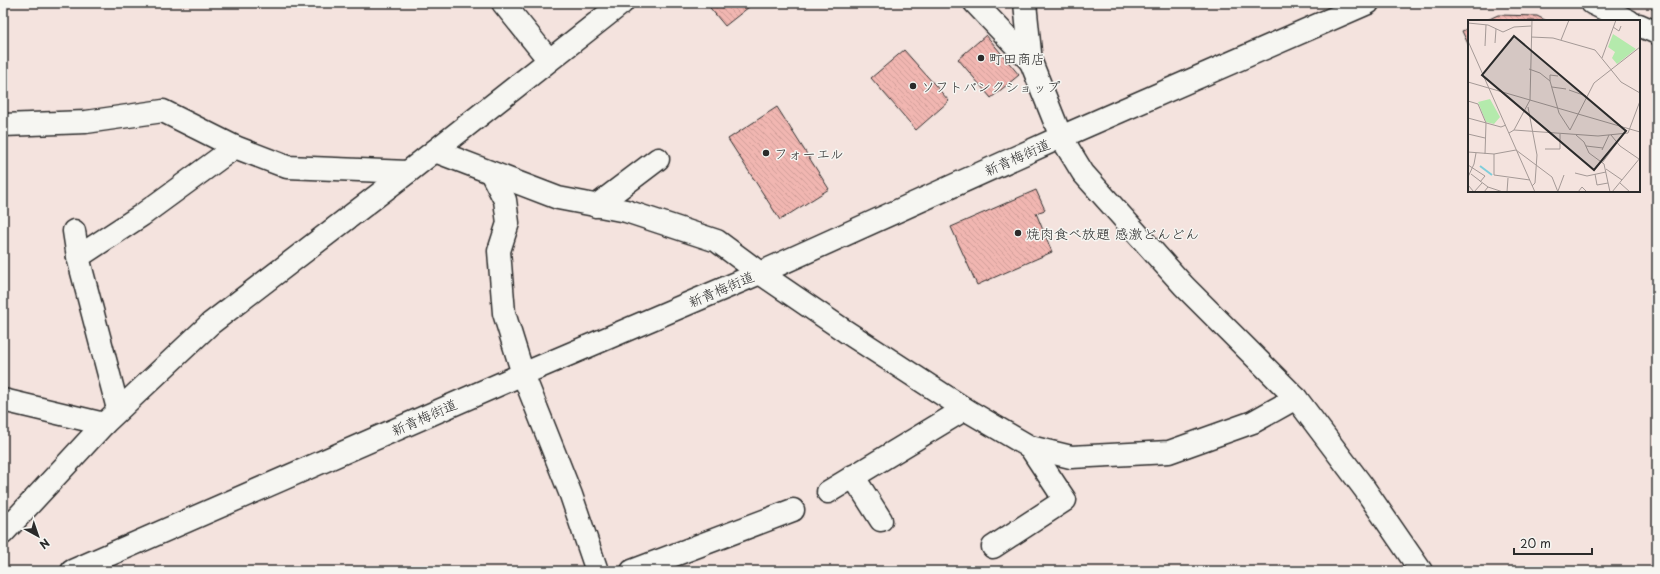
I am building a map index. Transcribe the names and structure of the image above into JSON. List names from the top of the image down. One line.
{"streets":{"street":["新青梅街道"]},"places":["町田商店","ソフトバンクショップ","フォーエル","焼肉食べ放題 感激どんどん"],"scale_bar":"20 m","north":"bottom right"}
